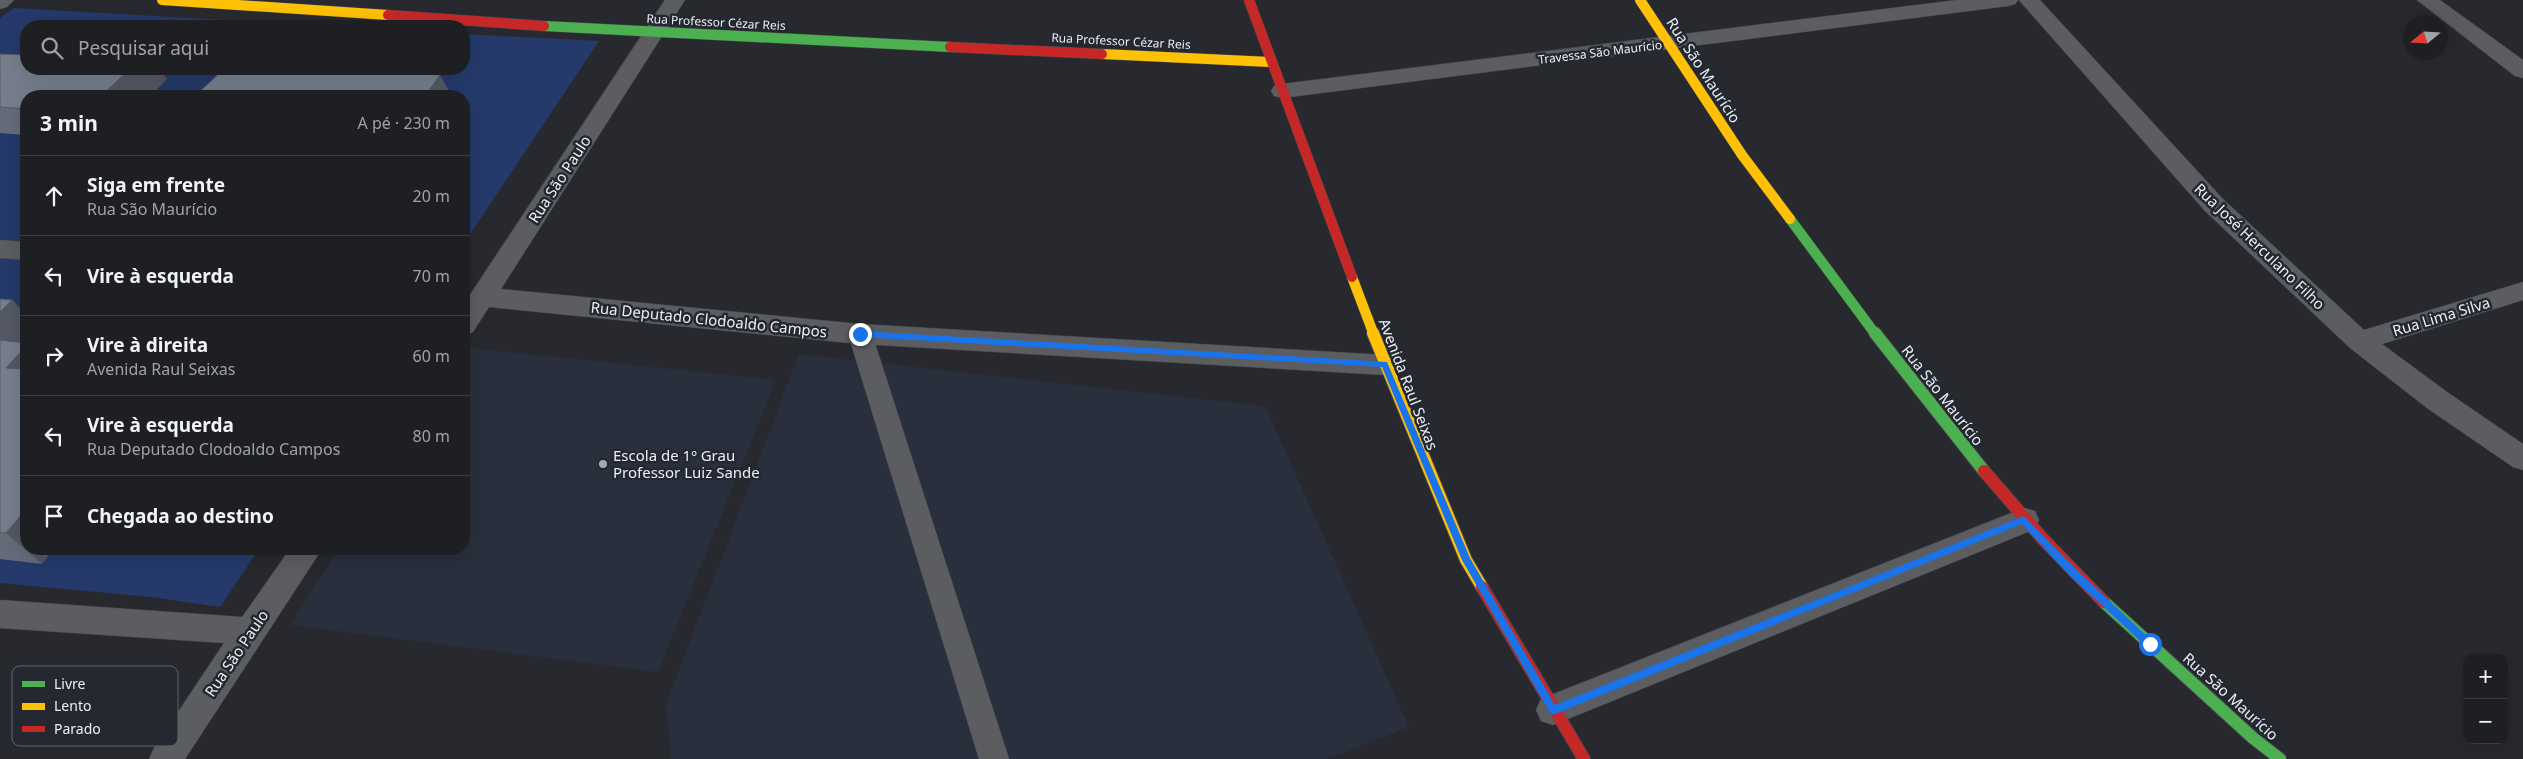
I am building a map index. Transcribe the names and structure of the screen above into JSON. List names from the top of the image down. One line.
{"streets":{"street":["Rua Professor Cézar Reis","Travessa São Maurício","Rua São Maurício","Rua São Paulo","Rua José Herculano Filho","Rua Lima Silva","Rua Deputado Clodoaldo Campos","Avenida Raul Seixas"]},"crossings":[["Rua Professor Cézar Reis","Rua São Paulo"],["Rua Professor Cézar Reis","Avenida Raul Seixas"],["Travessa São Maurício","Rua São Maurício"],["Travessa São Maurício","Avenida Raul Seixas"],["Rua São Paulo","Rua Deputado Clodoaldo Campos"],["Rua José Herculano Filho","Rua Lima Silva"],["Rua Deputado Clodoaldo Campos","Avenida Raul Seixas"]],"places":["Escola de 1º Grau Professor Luiz Sande"],"legend":["Livre","Lento","Parado"],"north":"left","page":{"search":"Pesquisar aqui","heading":["3 min","A pé · 230 m"],"list":[["Siga em frente","Rua São Maurício","20 m"],["Vire à esquerda","70 m"],["Vire à direita","Avenida Raul Seixas","60 m"],["Vire à esquerda","Rua Deputado Clodoaldo Campos","80 m"],"Chegada ao destino"],"map_buttons":["+","−"]}}
